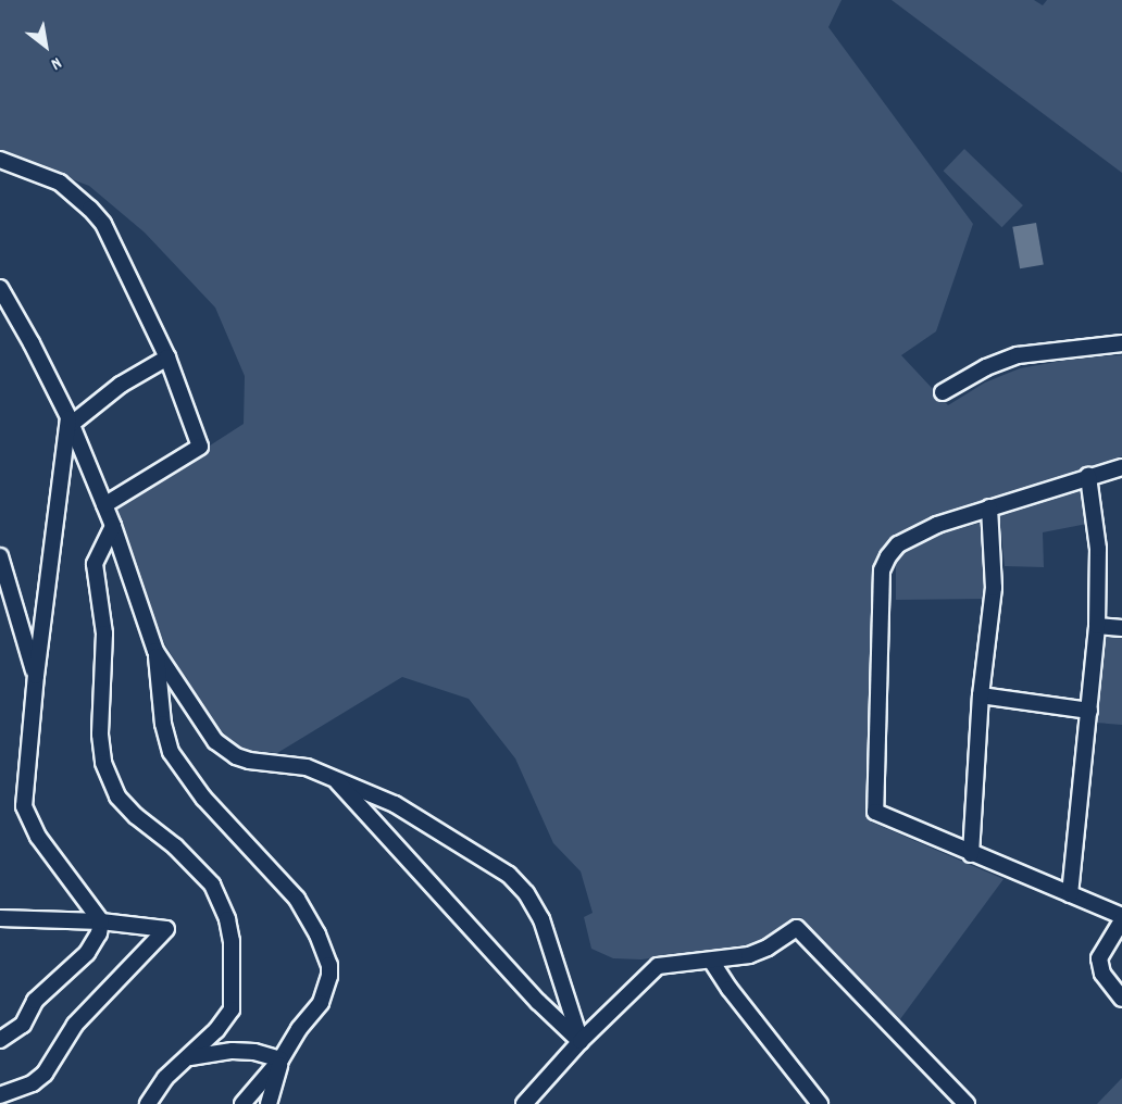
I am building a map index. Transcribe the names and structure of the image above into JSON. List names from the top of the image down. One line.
{"north":"bottom right"}
